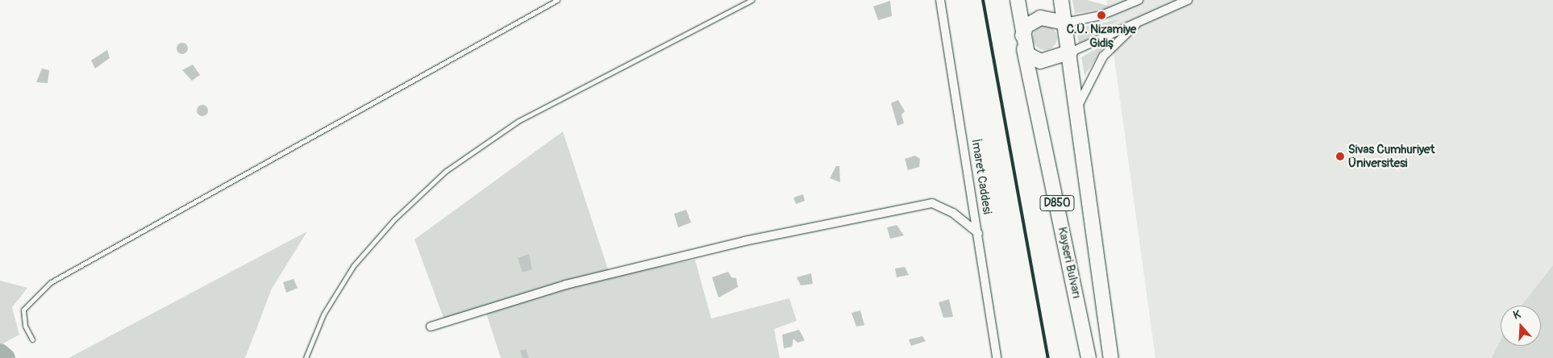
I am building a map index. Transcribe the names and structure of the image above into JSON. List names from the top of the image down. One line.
{"streets":{"highway":["D850","Kayseri Bulvarı"],"street":["İmaret Caddesi"]},"places":["C.Ü. Nizamiye Gidiş","Sivas Cumhuriyet Üniversitesi"],"north":"top"}
